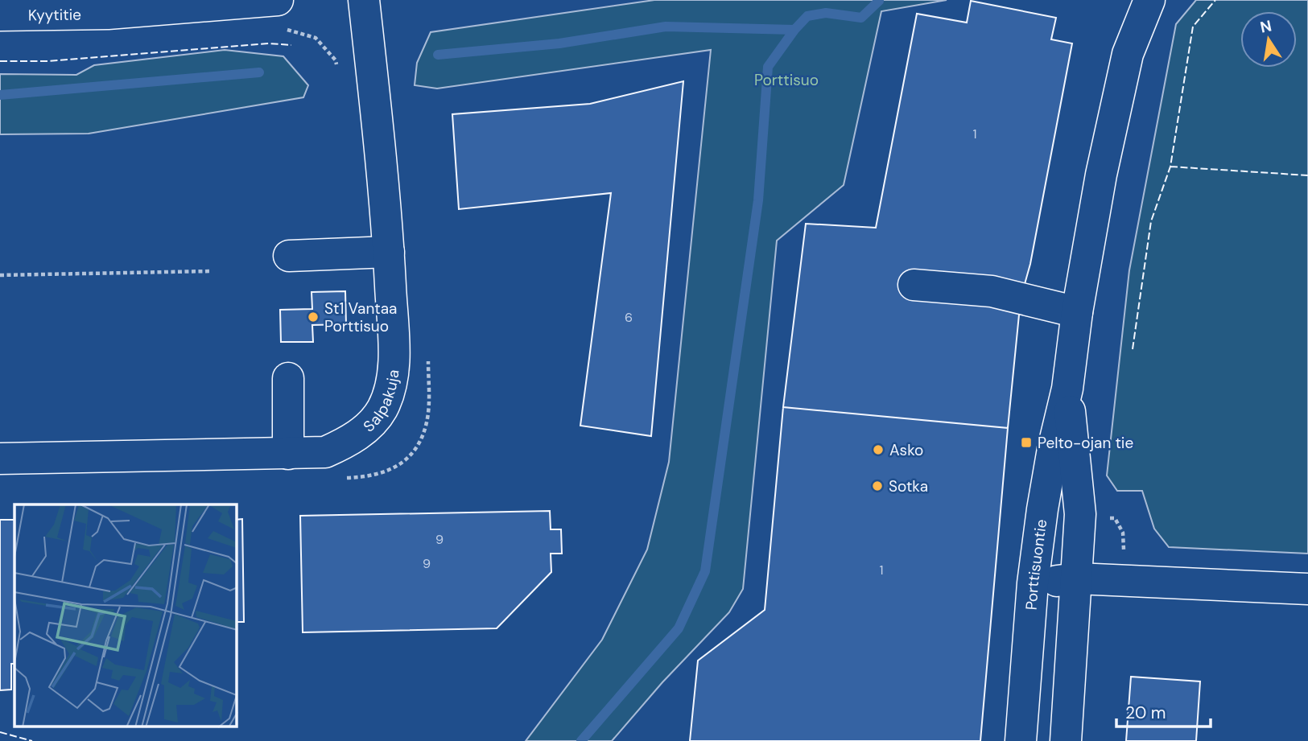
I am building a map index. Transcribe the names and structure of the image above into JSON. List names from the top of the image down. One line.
{"streets":{"street":["Kyytitie","Salpakuja","Porttisuontie"]},"parks":["Porttisuo"],"places":{"other":["St1 Vantaa Porttisuo","Asko","Sotka"],"transit":["Pelto-ojan tie"]},"house_numbers":["1","6","9","9","1"],"scale_bar":"20 m","north":"top"}
